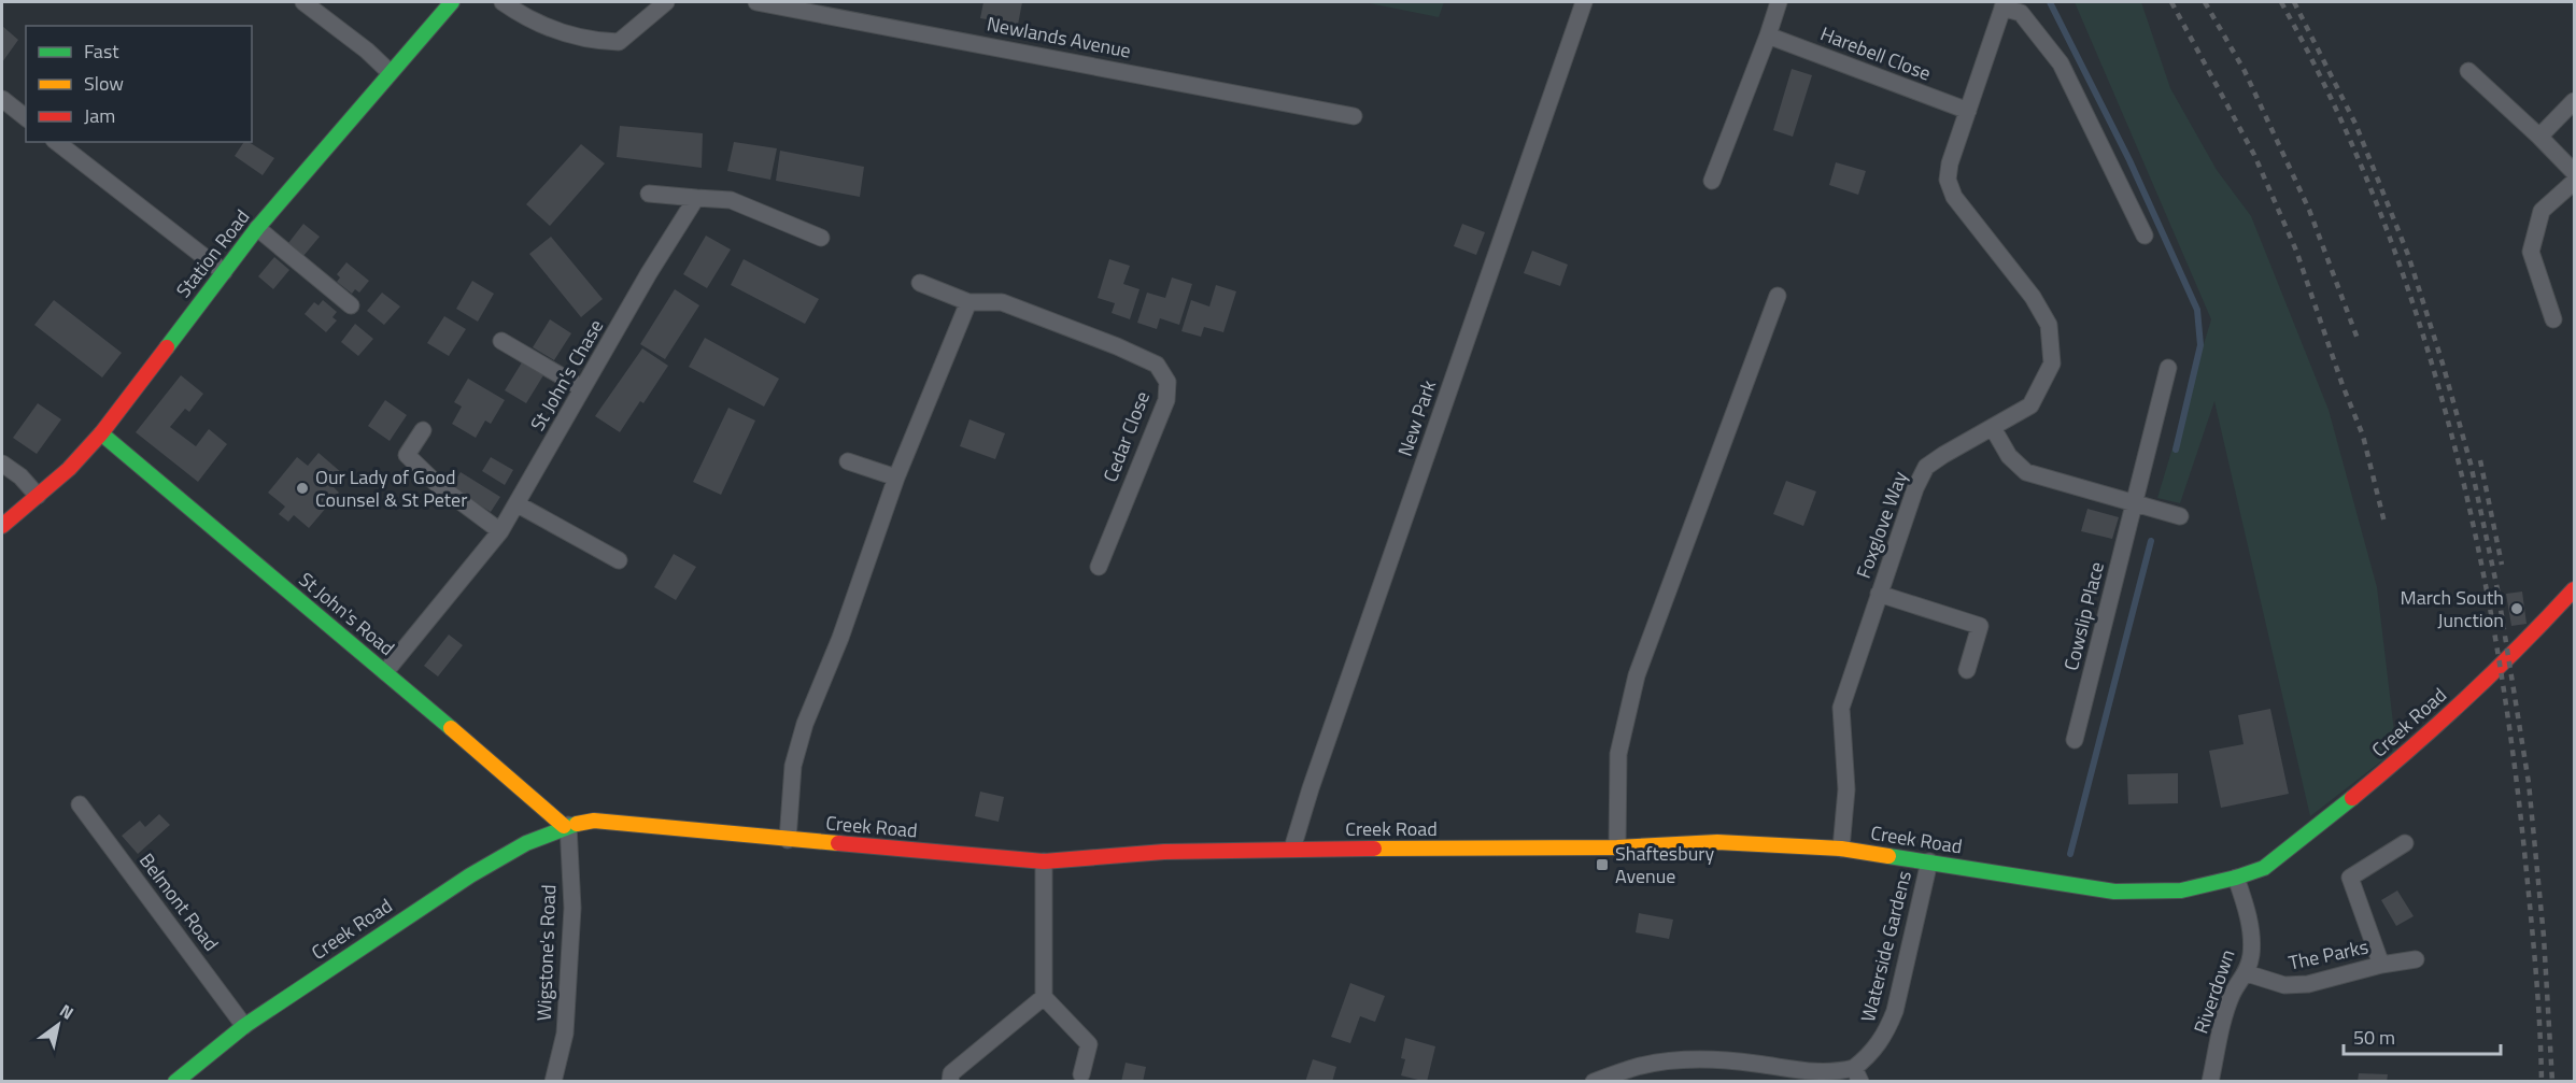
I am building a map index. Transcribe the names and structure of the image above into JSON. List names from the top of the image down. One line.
{"streets":{"street":["Newlands Avenue","Harebell Close","Station Road","St John's Chase","New Park","Cedar Close","Foxglove Way","St John's Road","Cowslip Place","Creek Road","Belmont Road","Waterside Gardens","Wigstone's Road","The Parks","Riverdown"]},"crossings":[["Harebell Close","Foxglove Way"],["Station Road","St John's Road"],["St John's Chase","St John's Road"],["New Park","Creek Road"],["Foxglove Way","Creek Road"],["St John's Road","Creek Road"],["St John's Road","Wigstone's Road"],["Creek Road","Belmont Road"],["Creek Road","Waterside Gardens"],["Creek Road","Wigstone's Road"],["Creek Road","Riverdown"],["The Parks","Riverdown"]],"places":{"other":["Our Lady of Good Counsel & St Peter","March South Junction"],"transit":["Shaftesbury Avenue"]},"legend":["Fast","Slow","Jam"],"scale_bar":"50 m","north":"top right"}
